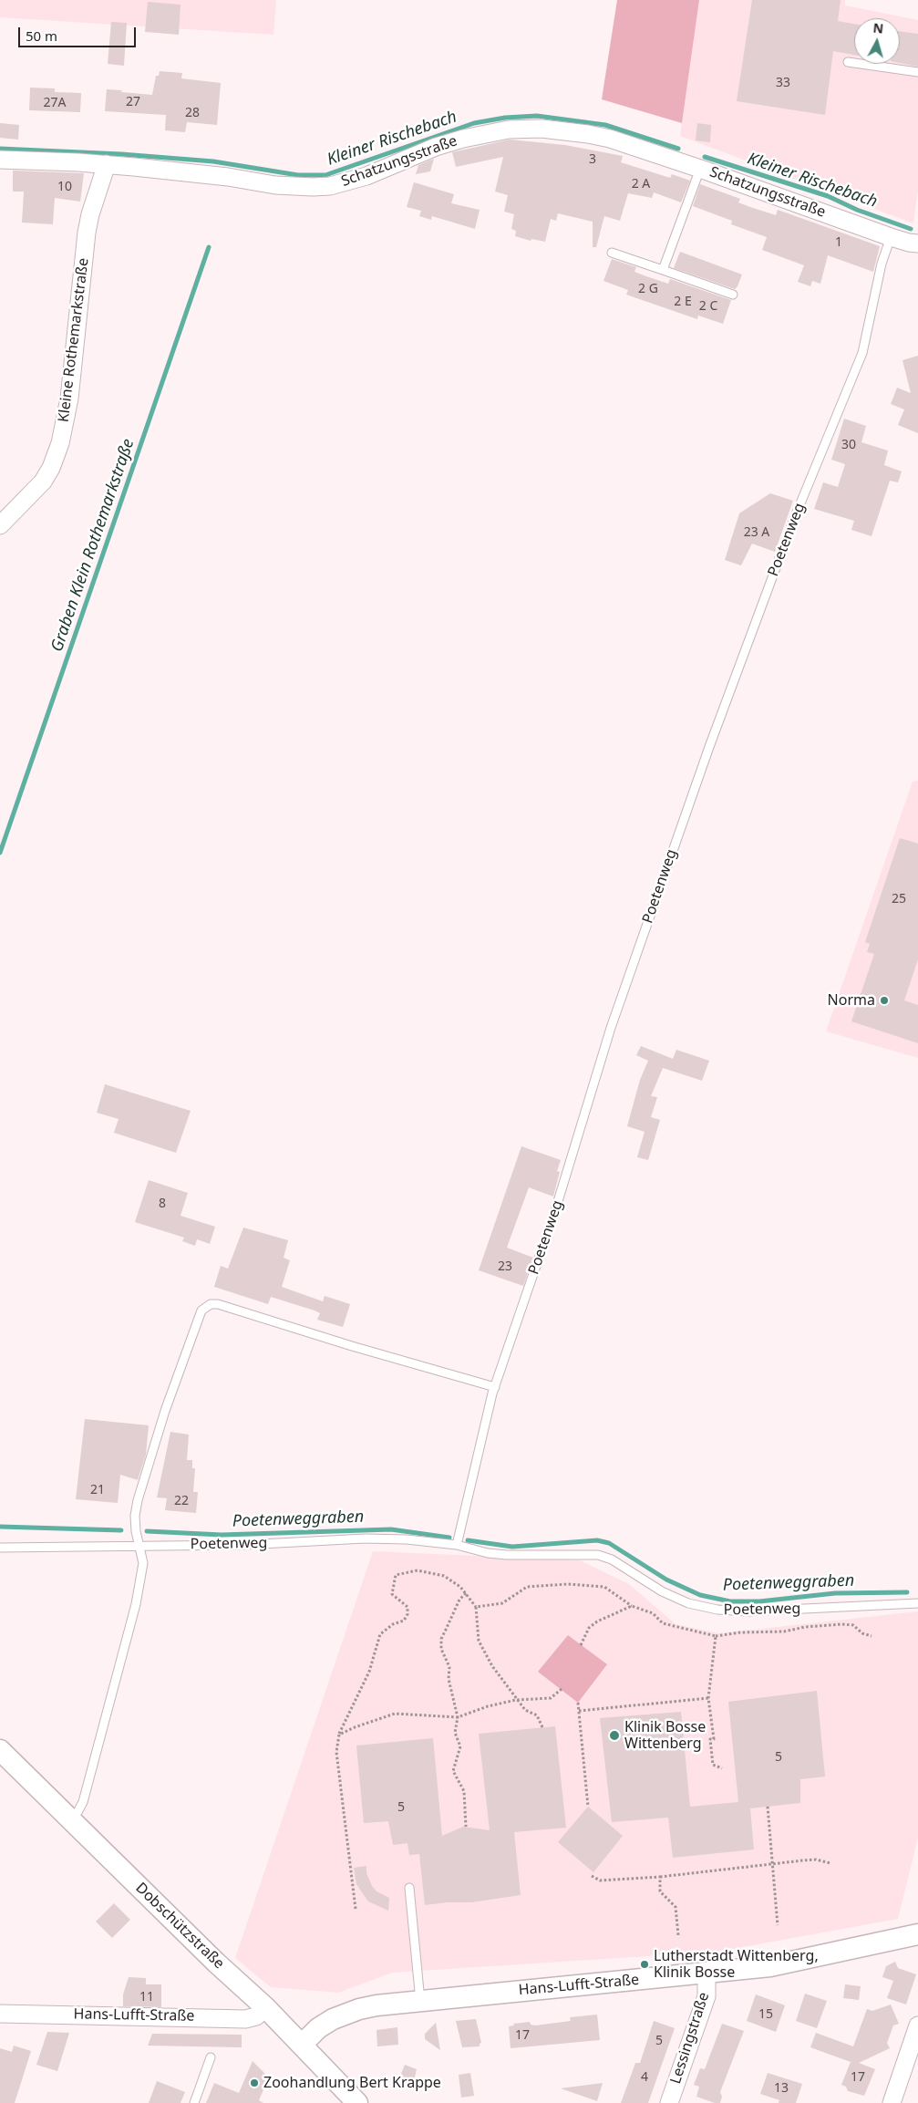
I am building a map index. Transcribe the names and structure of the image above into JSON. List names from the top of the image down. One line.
{"streets":{"street":["Schatzungsstraße","Kleine Rothemarkstraße","Dobschützstraße","Hans-Lufft-Straße","Lessingstraße"],"lane":["Poetenweg"]},"crossings":[["Schatzungsstraße","Kleine Rothemarkstraße"],["Schatzungsstraße","Poetenweg"],["Dobschützstraße","Hans-Lufft-Straße"],["Hans-Lufft-Straße","Lessingstraße"]],"water":["Kleiner Rischebach","Graben Klein Rothemarkstraße","Poetenweggraben"],"places":["Norma","Klinik Bosse Wittenberg","Lutherstadt Wittenberg, Klinik Bosse","Zoohandlung Bert Krappe"],"house_numbers":["33","27","27A","28","3","2 A","10","1","2 G","2 E","2 C","30","23 A","25","8","23","21","22","5","5","11","15","17","5","4","17","13"],"scale_bar":"50 m","north":"top"}
